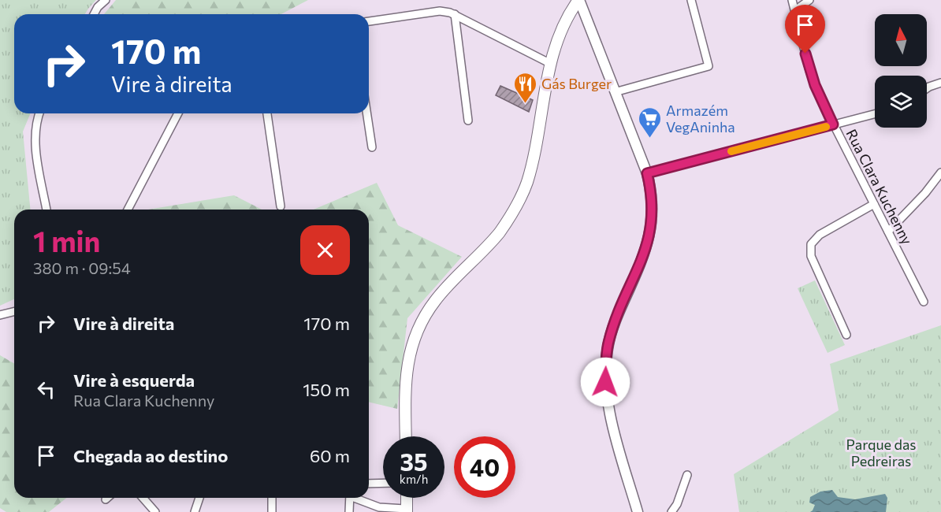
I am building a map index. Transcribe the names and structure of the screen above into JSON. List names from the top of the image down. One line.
{"streets":{"street":["Rua Clara Kuchenny"]},"parks":["Parque das Pedreiras"],"places":{"restaurant":["Gás Burger"],"supermarket":["Armazém VegAninha"]},"north":"top","page":{"turn":["170 m","Vire à direita"],"heading":["1 min","380 m · 09:54"],"list":[{"name":"Vire à direita","value":"170 m"},{"name":"Vire à esquerda","note":"Rua Clara Kuchenny","value":"150 m"},{"name":"Chegada ao destino","value":"60 m"}],"speed":"35 km/h","limit":"40"}}
